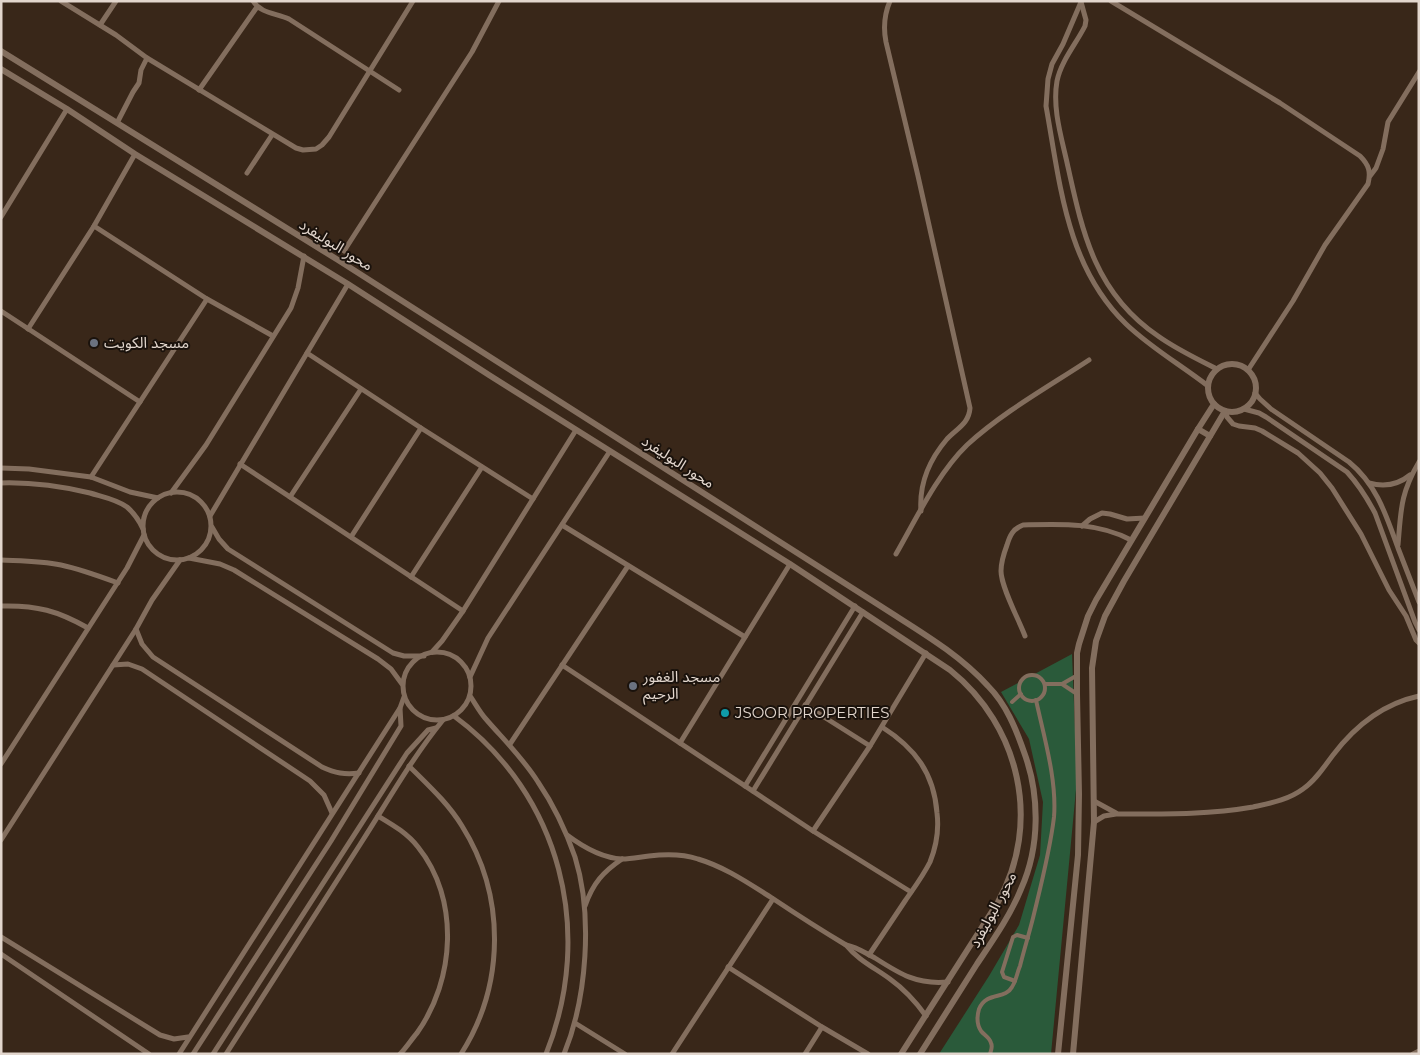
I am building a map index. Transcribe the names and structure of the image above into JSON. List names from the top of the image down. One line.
{"streets":{"street":["محور البوليفرد"]},"places":["مسجد الكويت","مسجد الغفور الرحيم","JSOOR PROPERTIES"]}
